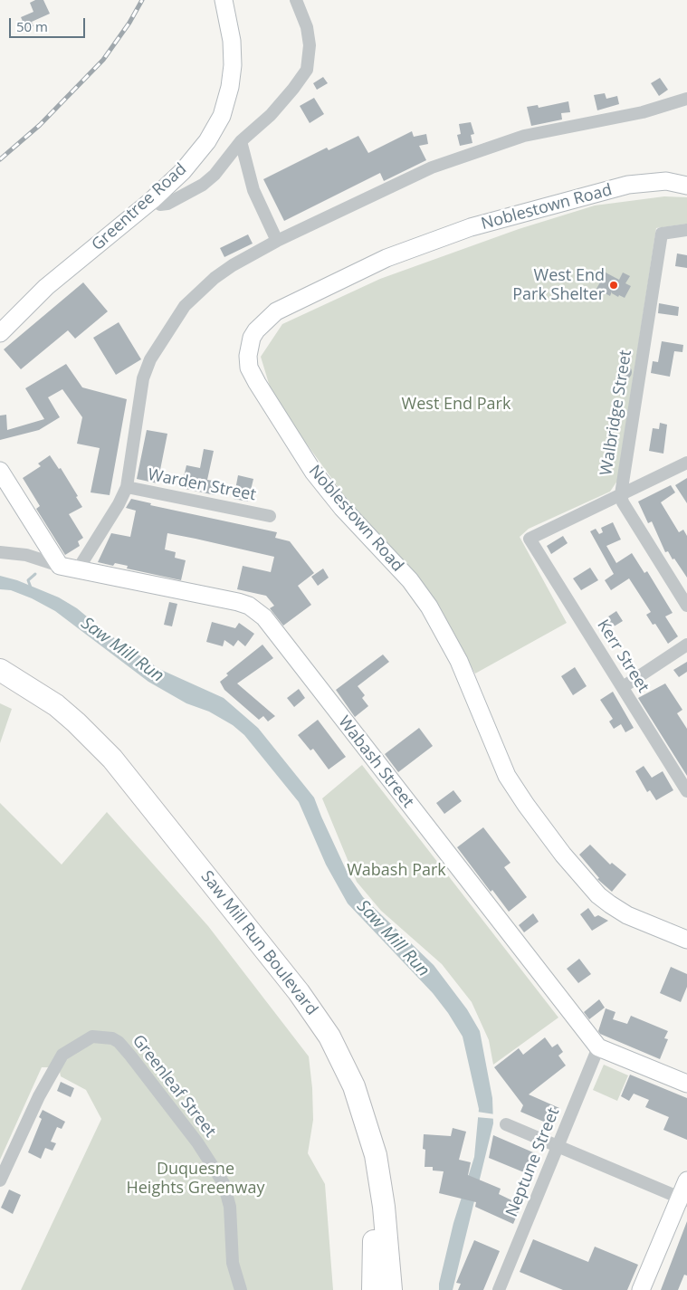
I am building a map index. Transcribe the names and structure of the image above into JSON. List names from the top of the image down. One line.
{"streets":{"highway":["Saw Mill Run Boulevard"],"main road":["Greentree Road","Noblestown Road","Wabash Street"],"street":["Walbridge Street","Warden Street","Kerr Street","Greenleaf Street","Neptune Street"]},"crossings":[["Walbridge Street","Kerr Street"],["Wabash Street","Neptune Street"]],"water":["Saw Mill Run"],"parks":["West End Park","Wabash Park","Duquesne Heights Greenway"],"places":["West End Park Shelter"],"scale_bar":"50 m"}
